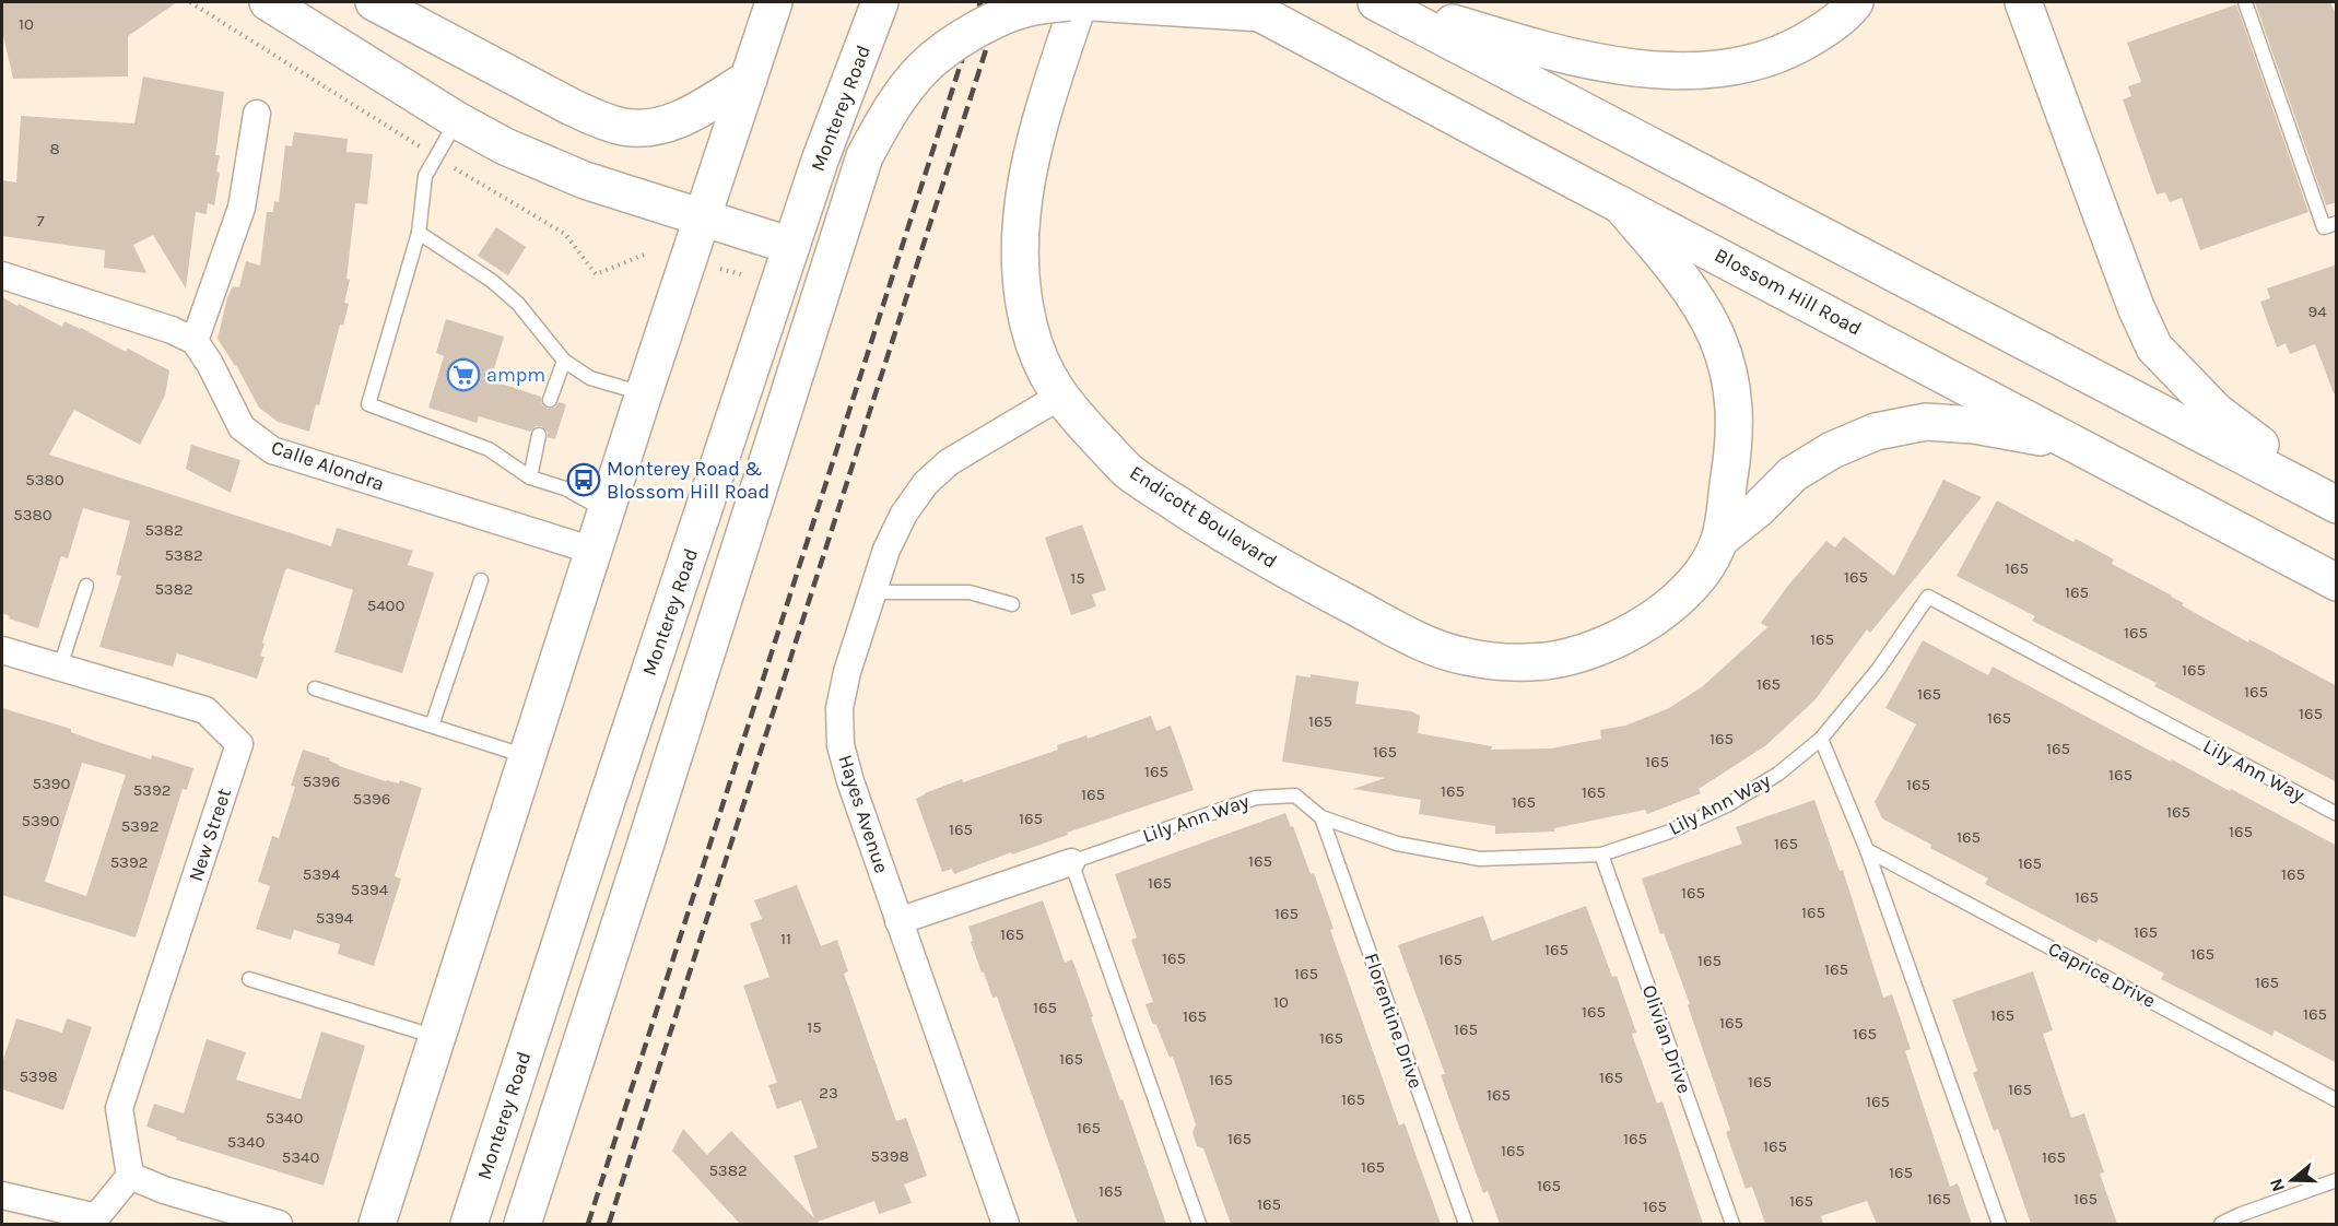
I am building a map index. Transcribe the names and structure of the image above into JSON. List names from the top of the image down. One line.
{"streets":{"main road":["Monterey Road","Blossom Hill Road","Endicott Boulevard"],"street":["Calle Alondra","Lily Ann Way","Hayes Avenue","New Street"],"lane":["Caprice Drive","Florentine Drive","Olivian Drive"]},"crossings":[["Endicott Boulevard","Hayes Avenue"],["Lily Ann Way","Hayes Avenue"],["Lily Ann Way","Florentine Drive"],["Lily Ann Way","Olivian Drive"]],"places":{"supermarket":["ampm"],"bus stop":["Monterey Road & Blossom Hill Road"]},"house_numbers":["10","8","7","94","5380","5380","5382","5382","165","165","15","5382","165","5400","165","165","165","165","165","165","165","165","165","165","165","165","165","165","165","5396","5390","165","5392","165","165","165","5396","165","165","165","5390","5392","165","165","165","165","165","5392","165","5394","165","165","5394","165","165","165","165","5394","165","165","11","165","165","165","165","165","165","165","165","10","165","165","165","165","165","165","15","165","165","165","165","5398","165","165","165","165","23","165","165","165","5340","165","165","165","5340","165","165","5398","5340","165","165","5382","165","165","165","165","165","165","165","165"],"north":"left"}
